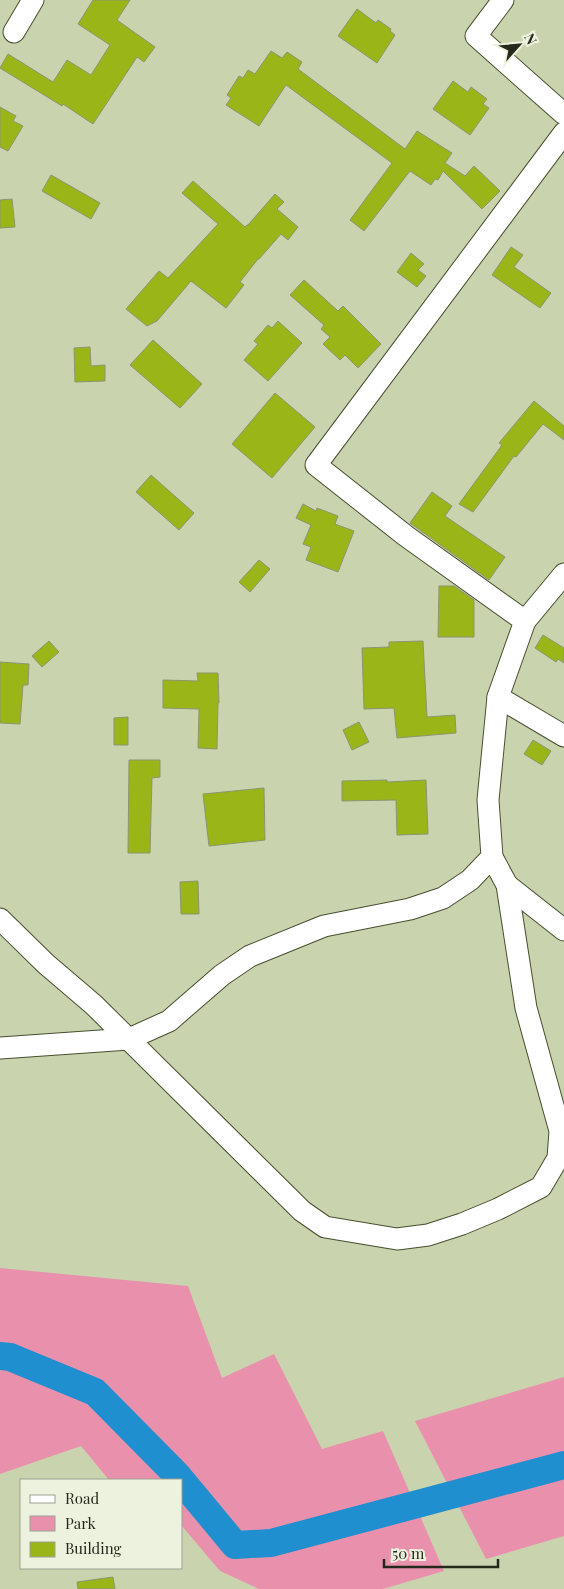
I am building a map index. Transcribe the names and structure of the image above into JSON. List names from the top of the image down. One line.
{"legend":["Road","Park","Building"],"scale_bar":"50 m","north":"top right"}
